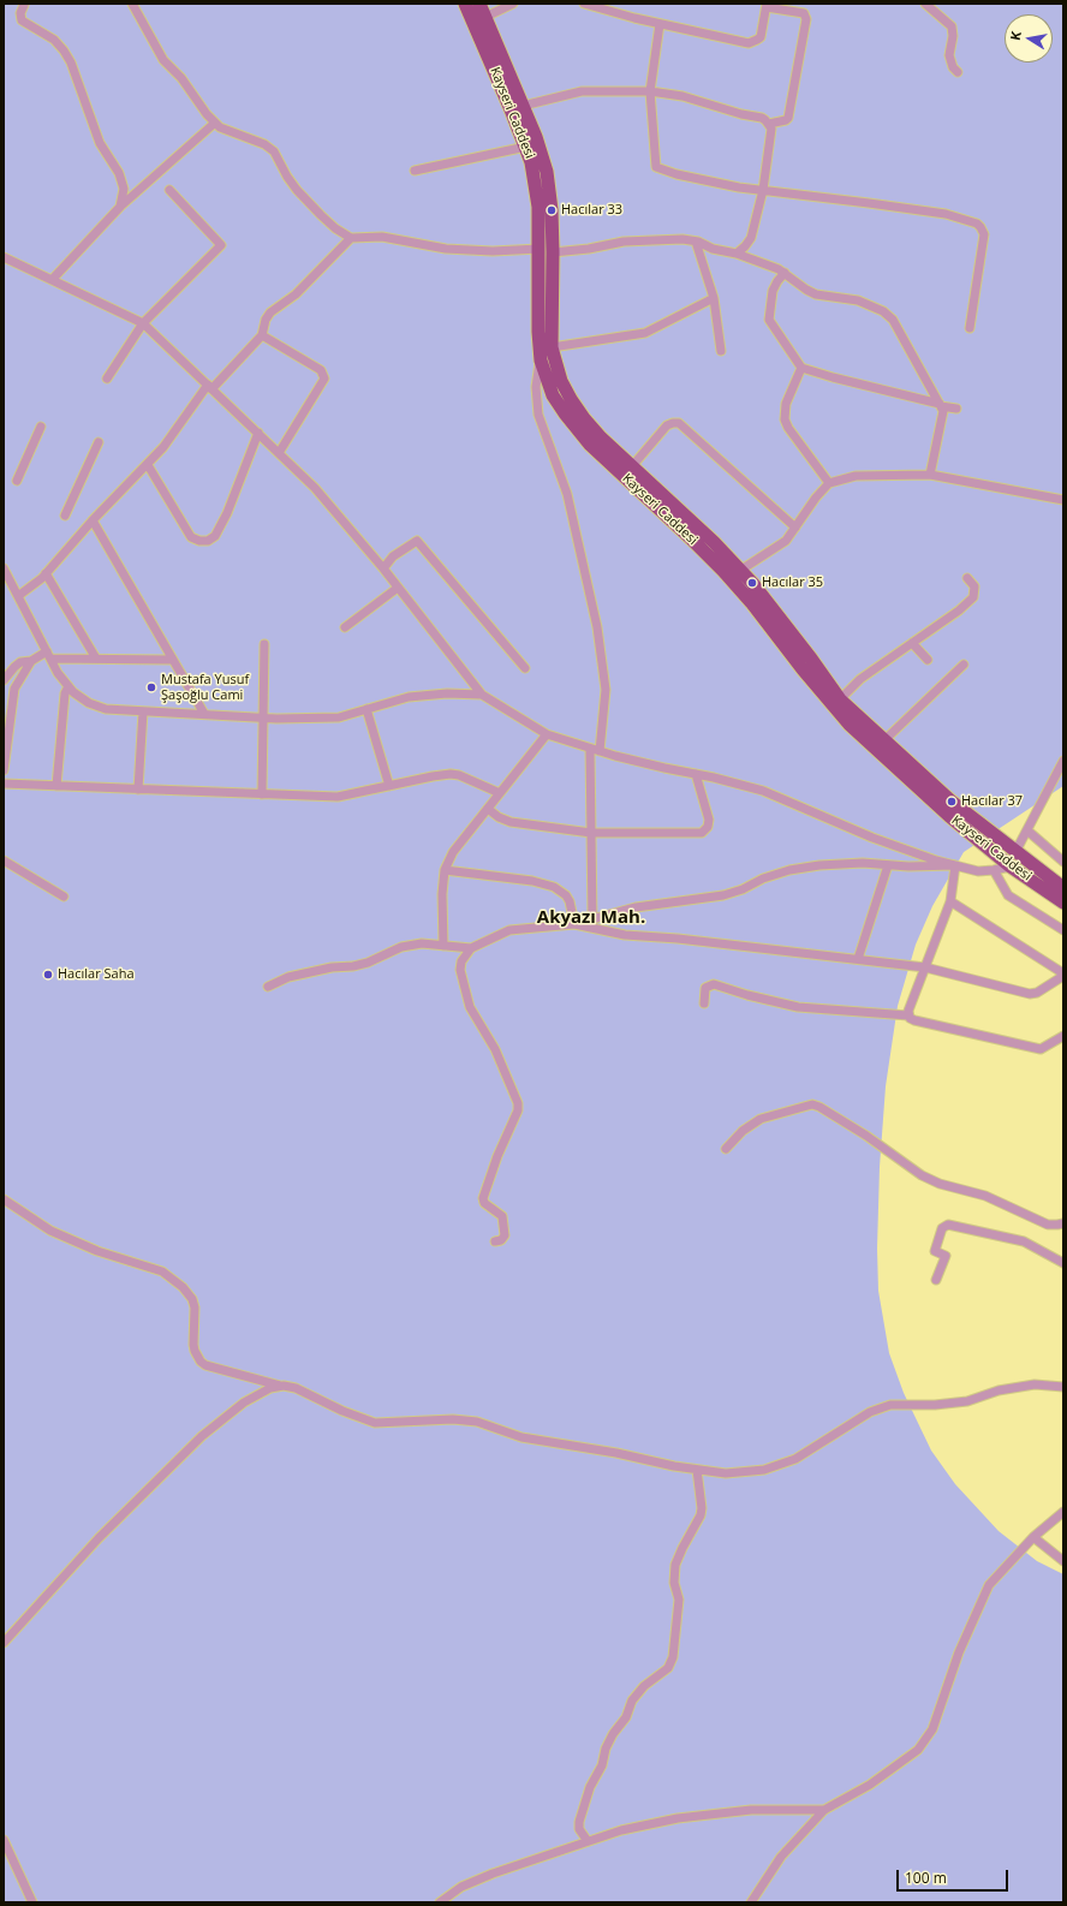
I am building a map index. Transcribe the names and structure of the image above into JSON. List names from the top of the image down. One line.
{"streets":{"main road":["Kayseri Caddesi"]},"districts":["Akyazı Mah."],"places":["Hacılar 33","Hacılar 35","Mustafa Yusuf Şaşoğlu Cami","Hacılar 37","Hacılar Saha"],"scale_bar":"100 m","north":"left"}
